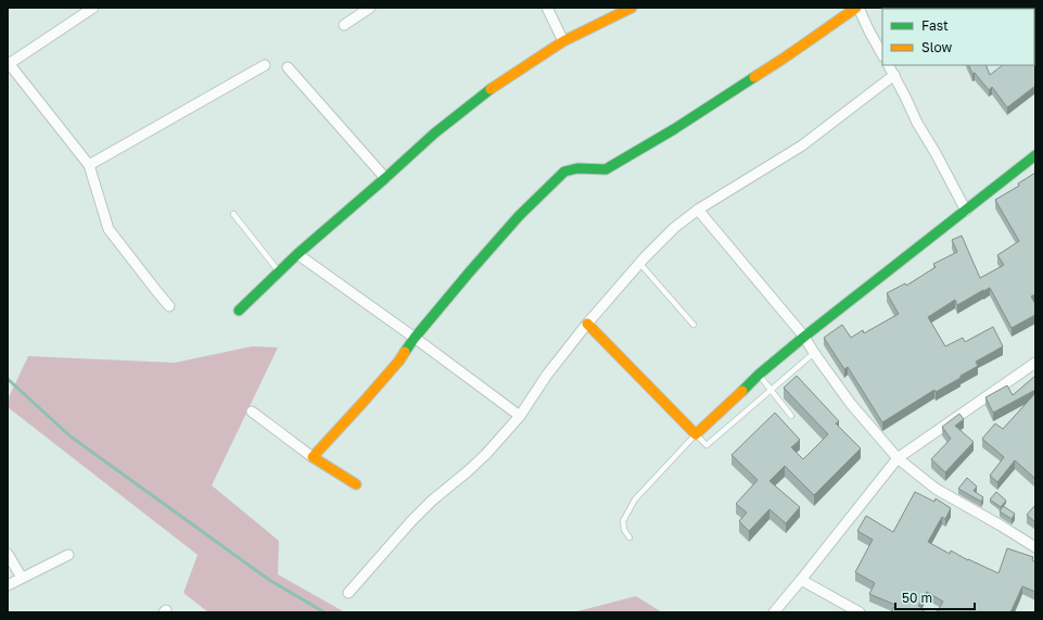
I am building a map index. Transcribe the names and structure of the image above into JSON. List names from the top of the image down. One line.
{"legend":["Fast","Slow"],"scale_bar":"50 m"}
